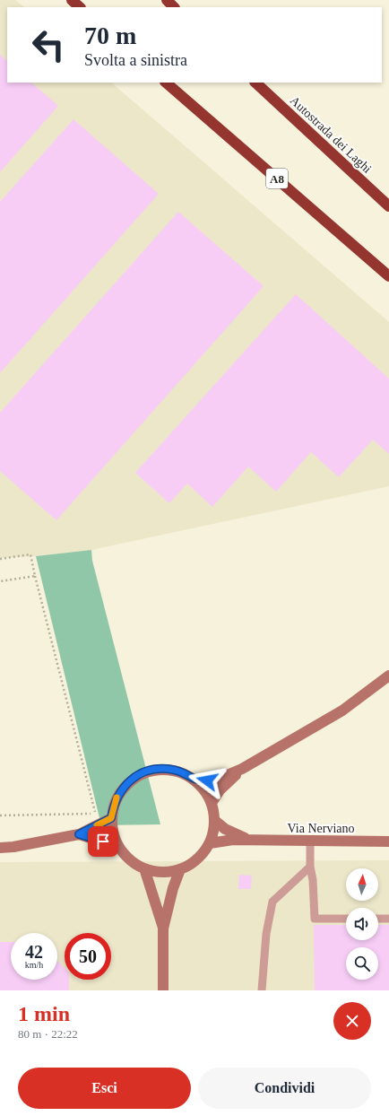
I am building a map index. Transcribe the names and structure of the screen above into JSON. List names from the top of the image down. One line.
{"streets":{"highway":["Autostrada dei Laghi","A8"],"main road":["Via Nerviano"]},"north":"top","page":{"turn":["70 m","Svolta a sinistra"],"speed":"42 km/h","limit":"50","heading":["1 min","80 m · 22:22"],"buttons":["Esci","Condividi"]}}
